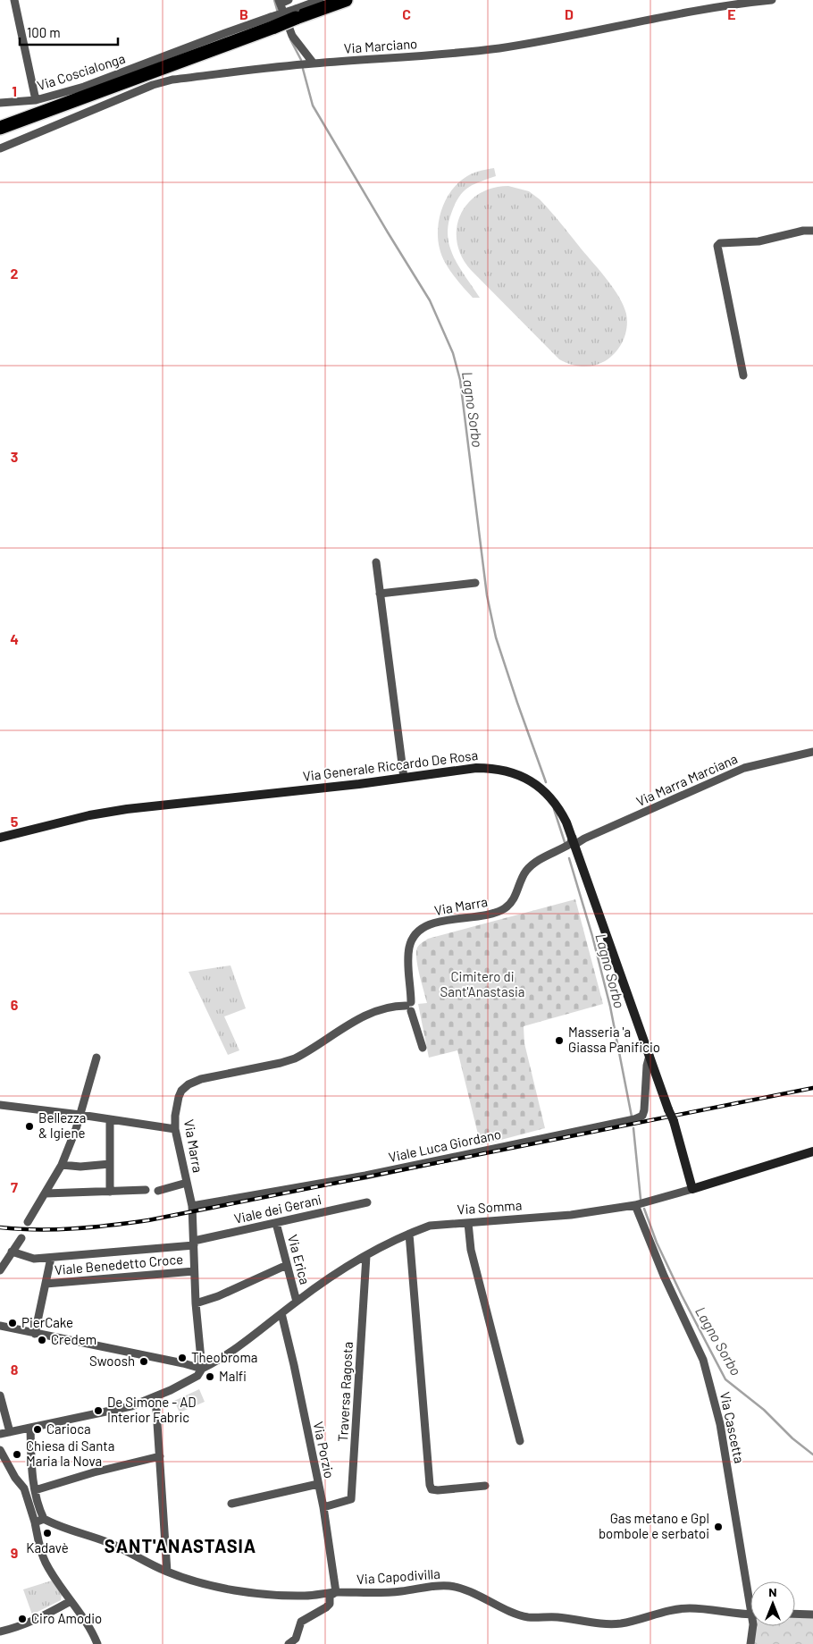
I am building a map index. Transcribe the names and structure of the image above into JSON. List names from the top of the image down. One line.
{"streets":{"main road":["Via Generale Riccardo De Rosa","Via Somma"],"street":["Via Marciano","Via Coscialonga","Via Marra Marciana","Via Marra","Viale Luca Giordano","Viale dei Gerani","Via Erica","Viale Benedetto Croce","Traversa Ragosta","Via Cascetta","Via Porzio","Via Capodivilla"]},"crossings":[["Via Generale Riccardo De Rosa","Via Marra Marciana"],["Via Generale Riccardo De Rosa","Via Marra"],["Via Generale Riccardo De Rosa","Viale Luca Giordano"],["Via Generale Riccardo De Rosa","Via Somma"],["Via Marra Marciana","Via Marra"],["Via Marra","Viale Luca Giordano"],["Via Marra","Via Somma"],["Via Marra","Viale dei Gerani"],["Via Marra","Viale Benedetto Croce"],["Via Somma","Via Erica"],["Via Somma","Traversa Ragosta"],["Via Somma","Via Cascetta"],["Via Somma","Via Porzio"],["Viale dei Gerani","Via Erica"],["Traversa Ragosta","Via Porzio"],["Via Porzio","Via Capodivilla"]],"districts":["SANT'ANASTASIA"],"water":["Lagno Sorbo"],"parks":["Cimitero di Sant'Anastasia"],"places":["Masseria 'a Giassa Panificio","Bellezza & Igiene","PierCake","Credem","Theobroma","Swoosh","Malfi","De Simone - AD Interior Fabric","Carioca","Chiesa di Santa Maria la Nova","Gas metano e Gpl bombole e serbatoi","Kadavè","Ciro Amodio"],"scale_bar":"100 m","north":"top","grid":{"columns":["B","C","D","E"],"rows":["1","2","3","4","5","6","7","8","9"]}}
